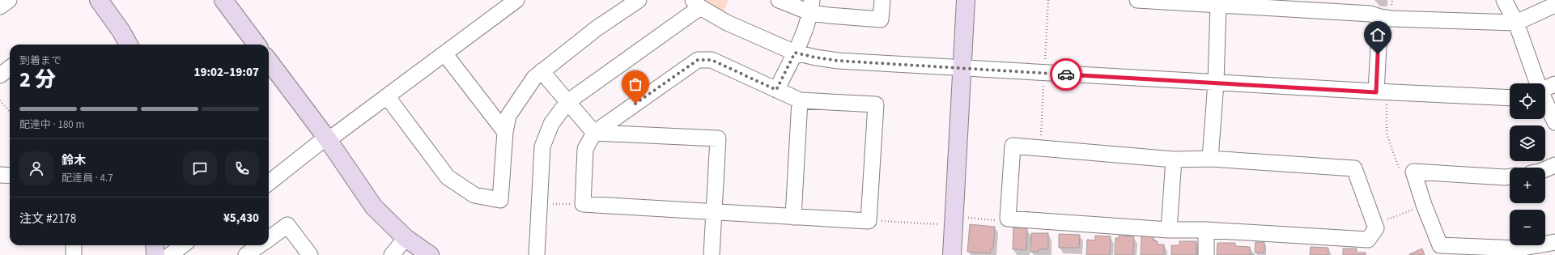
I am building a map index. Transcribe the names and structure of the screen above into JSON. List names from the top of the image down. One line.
{"page":{"heading":["2 分","到着まで","19:02–19:07"],"panel":["鈴木","配達員 · 4.7","注文 #2178","¥5,430"],"map_buttons":["+","−"],"bar":"配達中 · 180 m"}}
